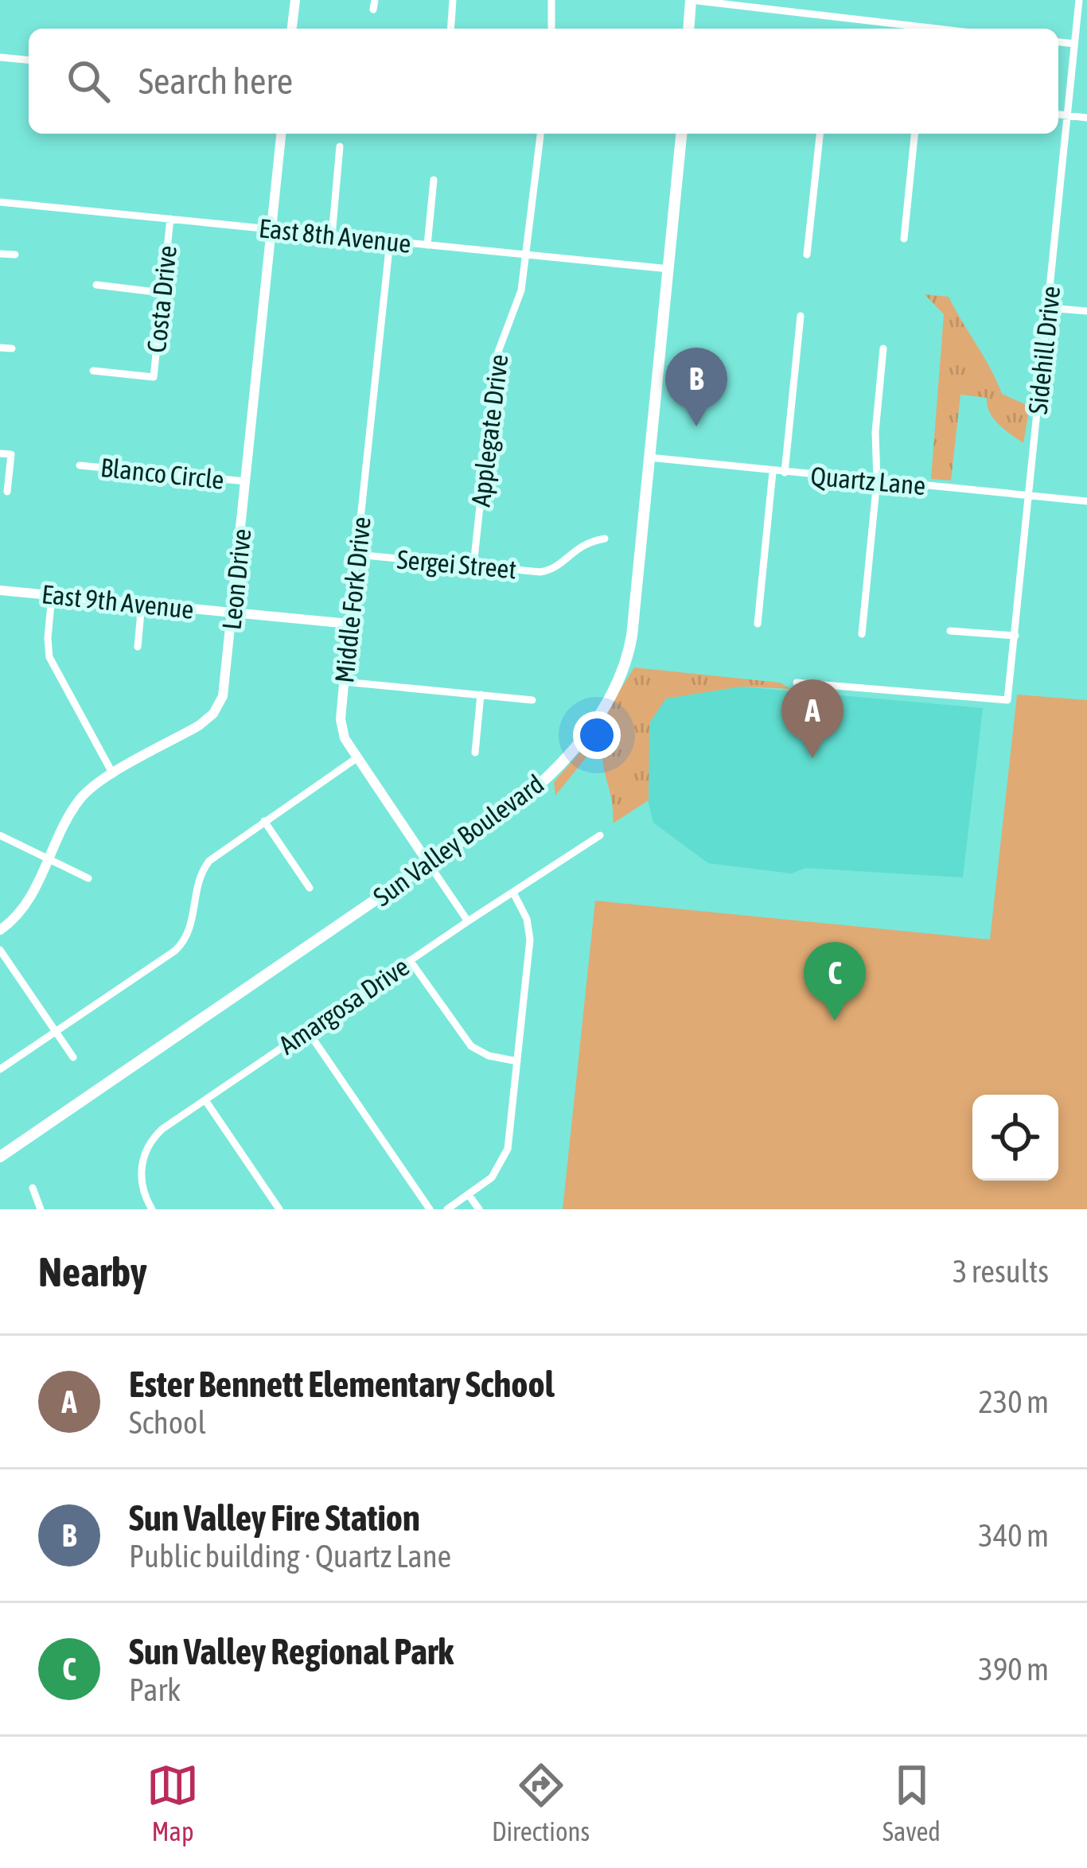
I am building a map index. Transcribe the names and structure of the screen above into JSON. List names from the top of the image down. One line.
{"streets":{"main road":["Sun Valley Boulevard"],"street":["East 8th Avenue","Costa Drive","Sidehill Drive","Applegate Drive","Blanco Circle","Quartz Lane","Sergei Street","Leon Drive","Middle Fork Drive","East 9th Avenue","Amargosa Drive"]},"crossings":[["East 8th Avenue","Costa Drive"],["East 8th Avenue","Applegate Drive"],["East 8th Avenue","Leon Drive"],["East 8th Avenue","Middle Fork Drive"],["East 8th Avenue","Sun Valley Boulevard"],["Sidehill Drive","Quartz Lane"],["Applegate Drive","Sergei Street"],["Blanco Circle","Leon Drive"],["Quartz Lane","Sun Valley Boulevard"],["Sergei Street","Middle Fork Drive"],["Leon Drive","East 9th Avenue"],["Middle Fork Drive","East 9th Avenue"],["Middle Fork Drive","Sun Valley Boulevard"],["Middle Fork Drive","Amargosa Drive"]],"page":{"search":"Search here","pins":["B","A","C"],"heading":["Nearby","3 results"],"list":[{"mark":"A","name":"Ester Bennett Elementary School","note":"School","value":"230 m"},{"mark":"B","name":"Sun Valley Fire Station","note":"Public building · Quartz Lane","value":"340 m"},{"mark":"C","name":"Sun Valley Regional Park","note":"Park","value":"390 m"}],"nav":["Map","Directions","Saved"]}}
